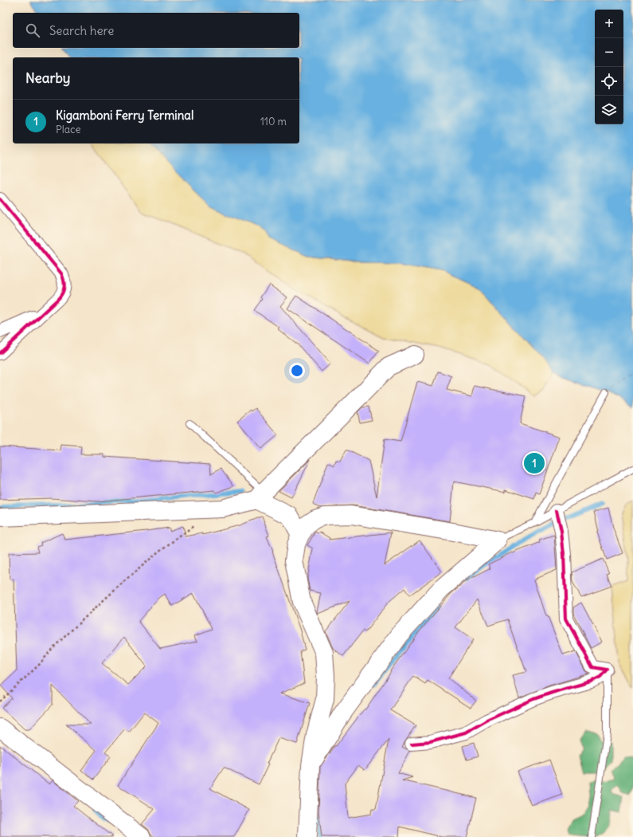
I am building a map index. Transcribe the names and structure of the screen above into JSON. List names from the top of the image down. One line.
{"page":{"map_buttons":["+","−"],"search":"Search here","heading":"Nearby","list":[{"mark":"1","name":"Kigamboni Ferry Terminal","note":"Place","value":"110 m"}],"pins":"1"}}
